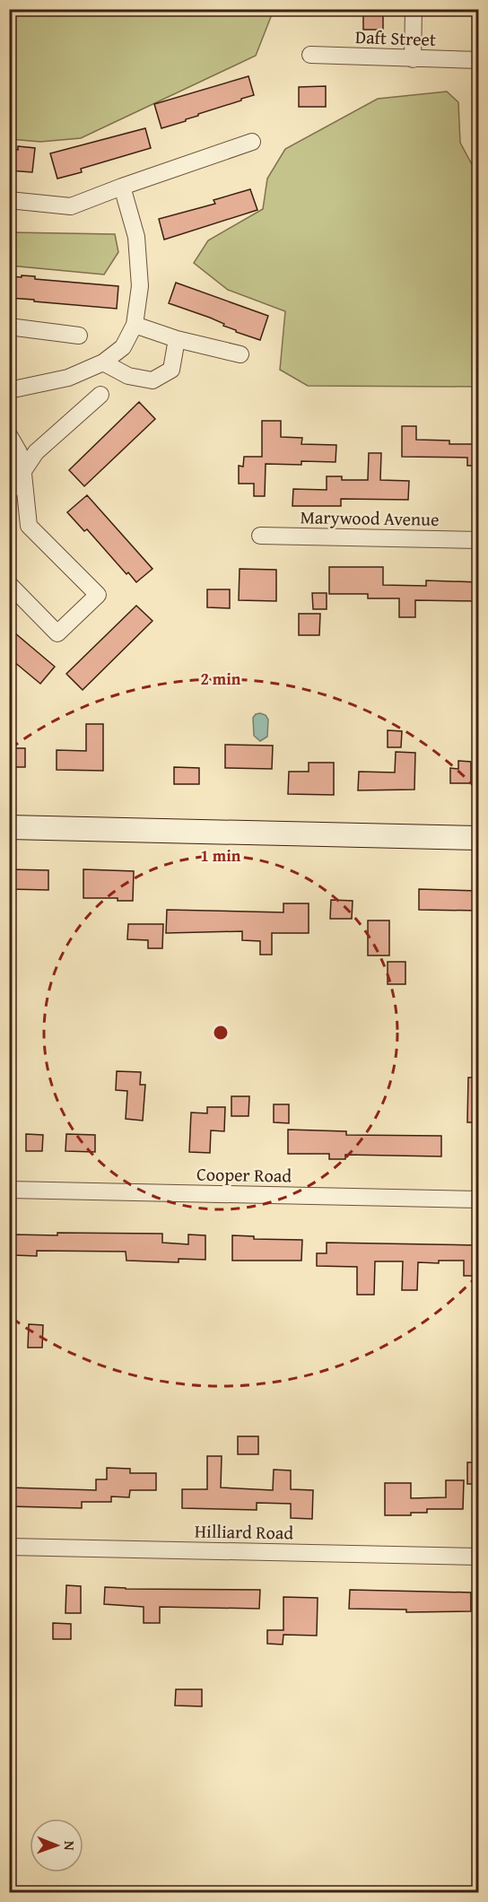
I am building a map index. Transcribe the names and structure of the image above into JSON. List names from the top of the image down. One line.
{"streets":{"street":["Daft Street","Marywood Avenue","Cooper Road","Hilliard Road"]},"north":"right","rings":["2 min","1 min"]}
